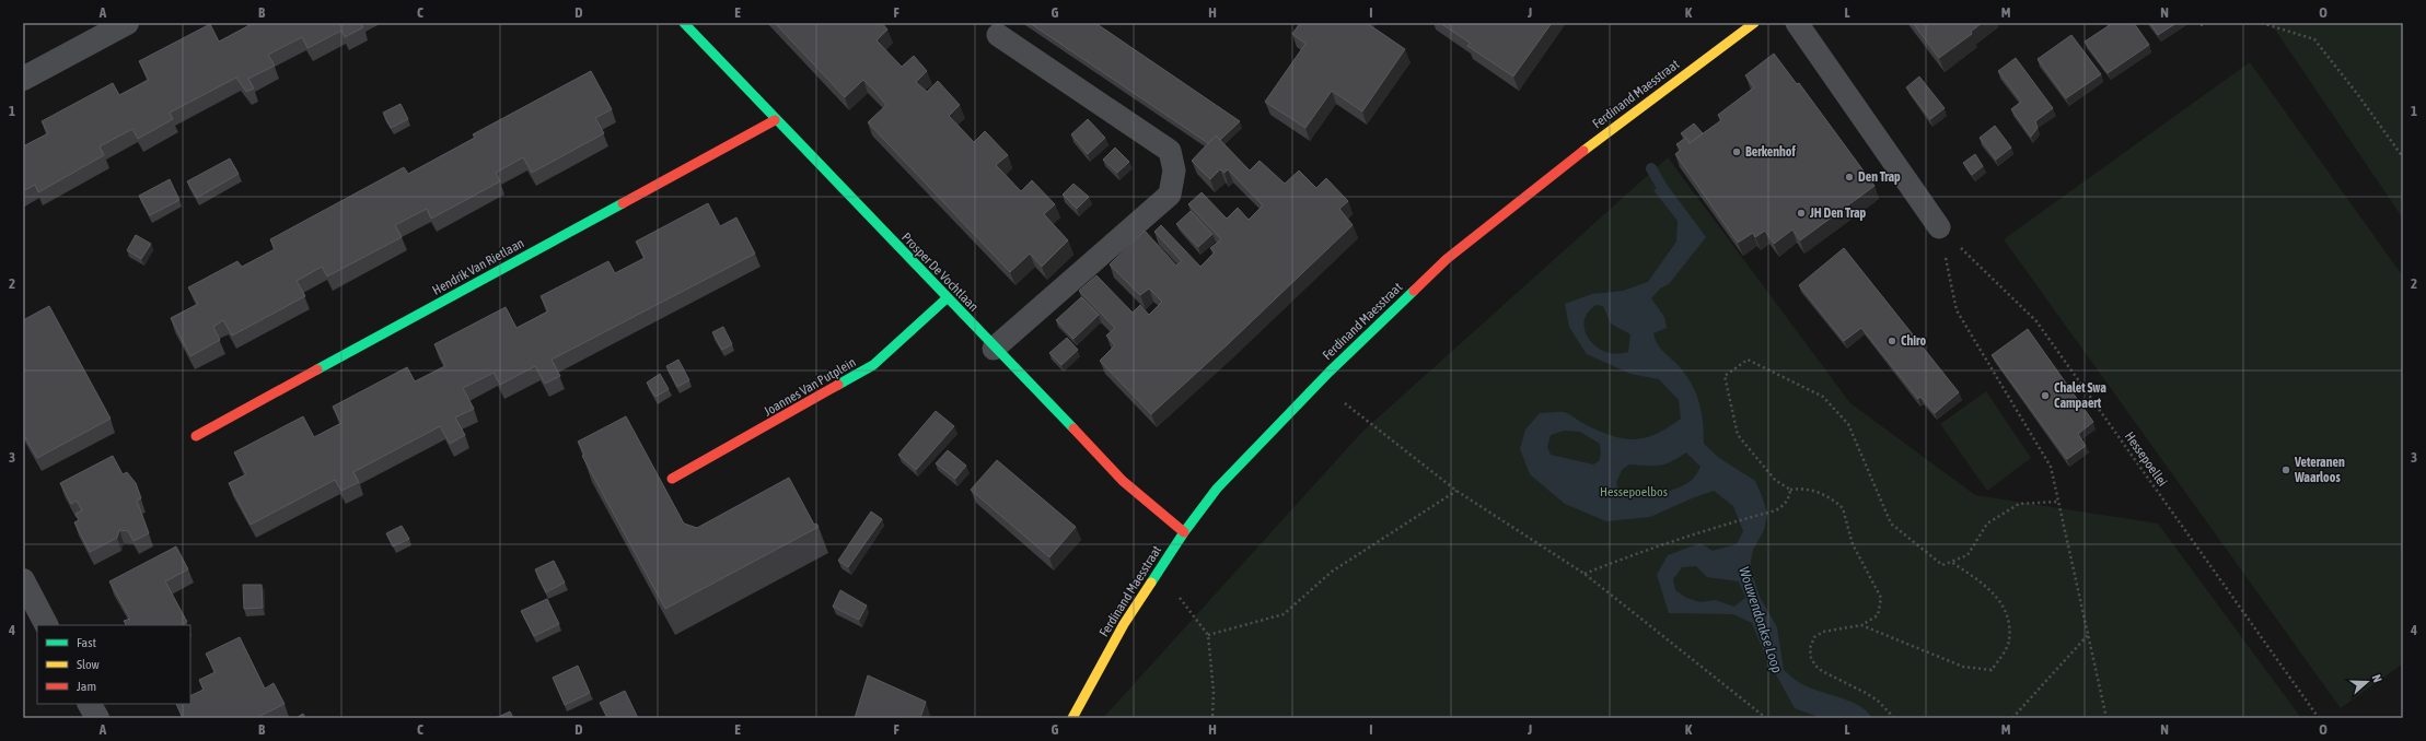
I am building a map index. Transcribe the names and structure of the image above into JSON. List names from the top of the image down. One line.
{"streets":{"street":["Ferdinand Maesstraat","Hendrik Van Rietlaan","Prosper De Vochtlaan","Joannes Van Putplein"],"path":["Hessepoellei"]},"crossings":[["Ferdinand Maesstraat","Prosper De Vochtlaan"],["Hendrik Van Rietlaan","Prosper De Vochtlaan"],["Prosper De Vochtlaan","Joannes Van Putplein"]],"water":["Wouwendonkse Loop"],"parks":["Hessepoelbos"],"places":["Berkenhof","Den Trap","JH Den Trap","Chiro","Chalet Swa Campaert","Veteranen Waarloos"],"legend":["Fast","Slow","Jam"],"north":"right","grid":{"columns":["A","B","C","D","E","F","G","H","I","J","K","L","M","N","O"],"rows":["1","2","3","4"]}}
